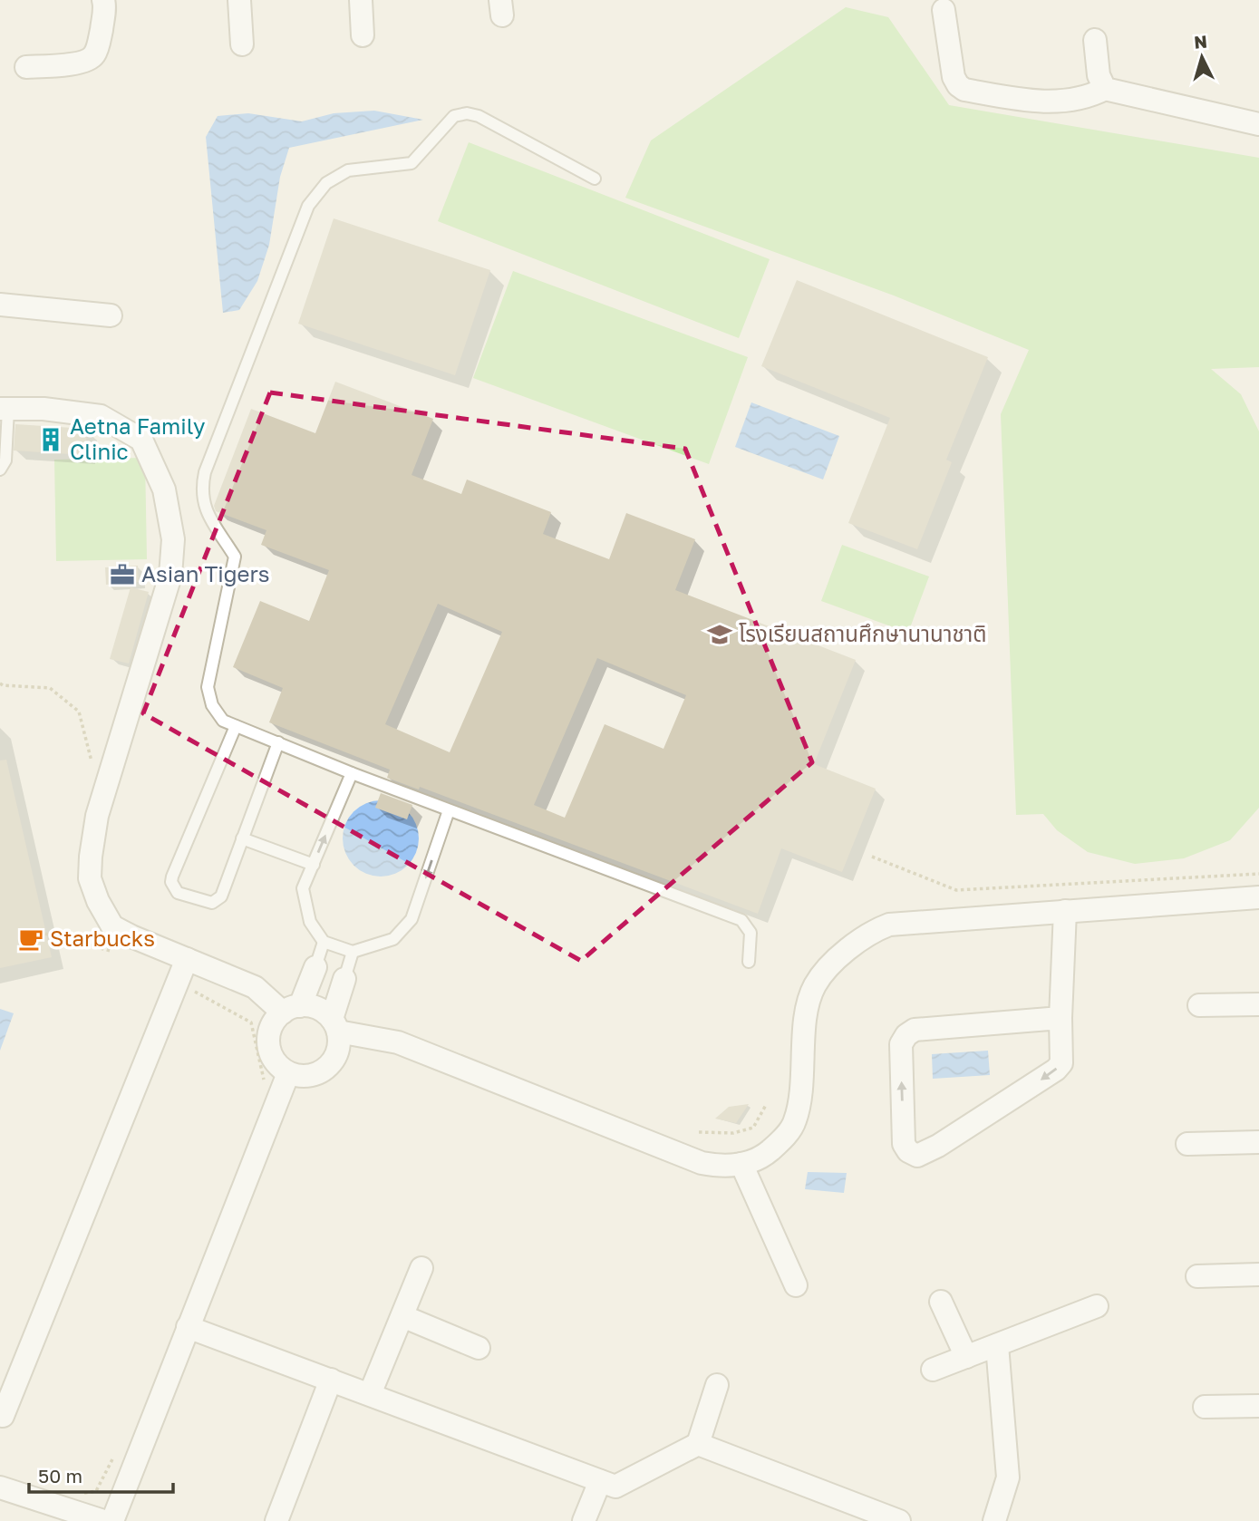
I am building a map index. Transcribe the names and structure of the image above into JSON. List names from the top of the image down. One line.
{"places":{"building":["Aetna Family Clinic"],"office":["Asian Tigers"],"school or university":["โรงเรียนสถานศึกษานานาชาติ"],"cafe":["Starbucks"]},"scale_bar":"50 m","north":"top"}
